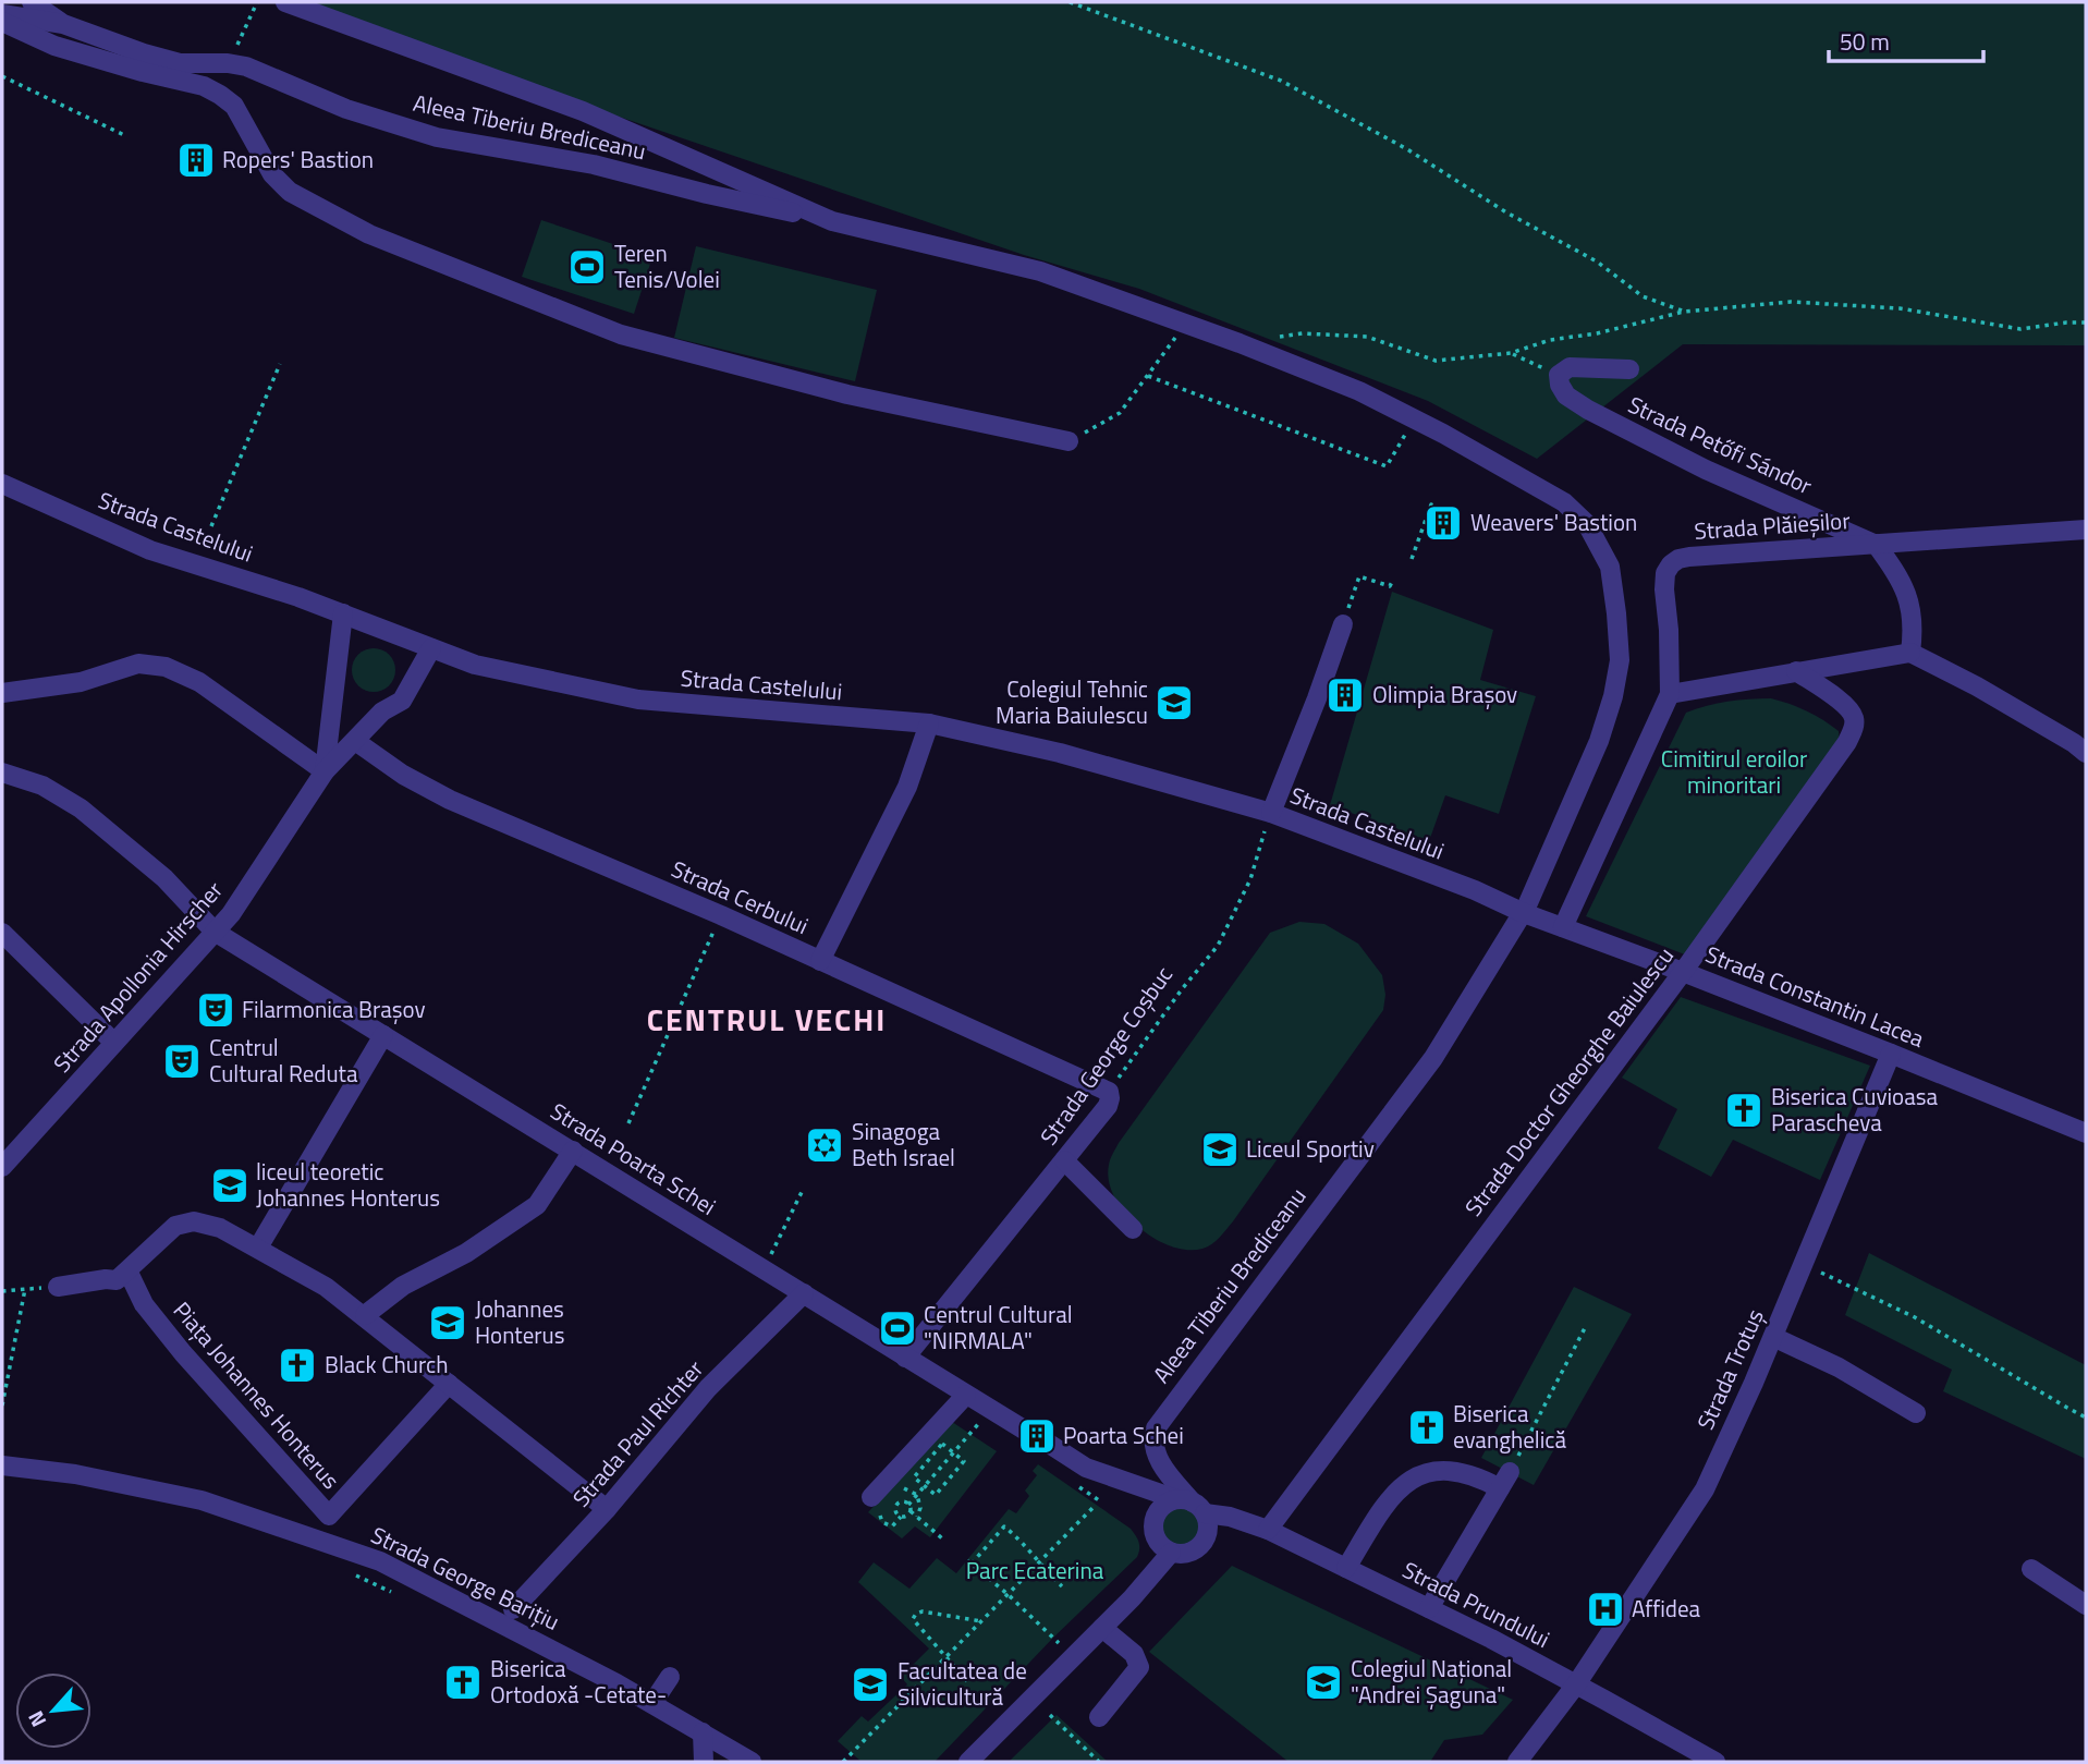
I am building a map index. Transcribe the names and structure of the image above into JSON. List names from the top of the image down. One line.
{"streets":{"street":["Aleea Tiberiu Brediceanu","Strada Petőfi Sándor","Strada Plăieșilor","Strada Castelului","Strada Cerbului","Strada Apollonia Hirscher","Strada Constantin Lacea","Strada George Coșbuc","Strada Doctor Gheorghe Baiulescu","Strada Poarta Schei","Strada Trotuș","Piața Johannes Honterus","Strada Paul Richter","Strada George Barițiu","Strada Prundului"]},"crossings":[["Aleea Tiberiu Brediceanu","Strada Castelului"],["Aleea Tiberiu Brediceanu","Strada Constantin Lacea"],["Aleea Tiberiu Brediceanu","Strada Prundului"],["Strada Petőfi Sándor","Strada Plăieșilor"],["Strada Plăieșilor","Strada Constantin Lacea"],["Strada Castelului","Strada Apollonia Hirscher"],["Strada Castelului","Strada Constantin Lacea"],["Strada Castelului","Strada George Coșbuc"],["Strada Cerbului","Strada Apollonia Hirscher"],["Strada Cerbului","Strada George Coșbuc"],["Strada Apollonia Hirscher","Strada Poarta Schei"],["Strada Constantin Lacea","Strada Doctor Gheorghe Baiulescu"],["Strada Constantin Lacea","Strada Trotuș"],["Strada George Coșbuc","Strada Poarta Schei"],["Strada Doctor Gheorghe Baiulescu","Strada Prundului"],["Strada Poarta Schei","Strada Paul Richter"],["Strada Trotuș","Strada Prundului"]],"districts":["CENTRUL VECHI"],"parks":["Cimitirul eroilor minoritari","Parc Ecaterina"],"places":{"building":["Ropers' Bastion","Weavers' Bastion","Olimpia Brașov","Poarta Schei"],"sports":["Teren Tenis/Volei","Centrul Cultural \"NIRMALA\""],"school or university":["Colegiul Tehnic Maria Baiulescu","Liceul Sportiv","liceul teoretic Johannes Honterus","Johannes Honterus","Colegiul Național \"Andrei Șaguna\"","Facultatea de Silvicultură"],"theatre":["Filarmonica Brașov","Centrul Cultural Reduta"],"church":["Biserica Cuvioasa Parascheva","Black Church","Biserica evanghelică","Biserica Ortodoxă -Cetate-"],"synagogue":["Sinagoga Beth Israel"],"hospital":["Affidea"]},"scale_bar":"50 m","north":"bottom left"}
